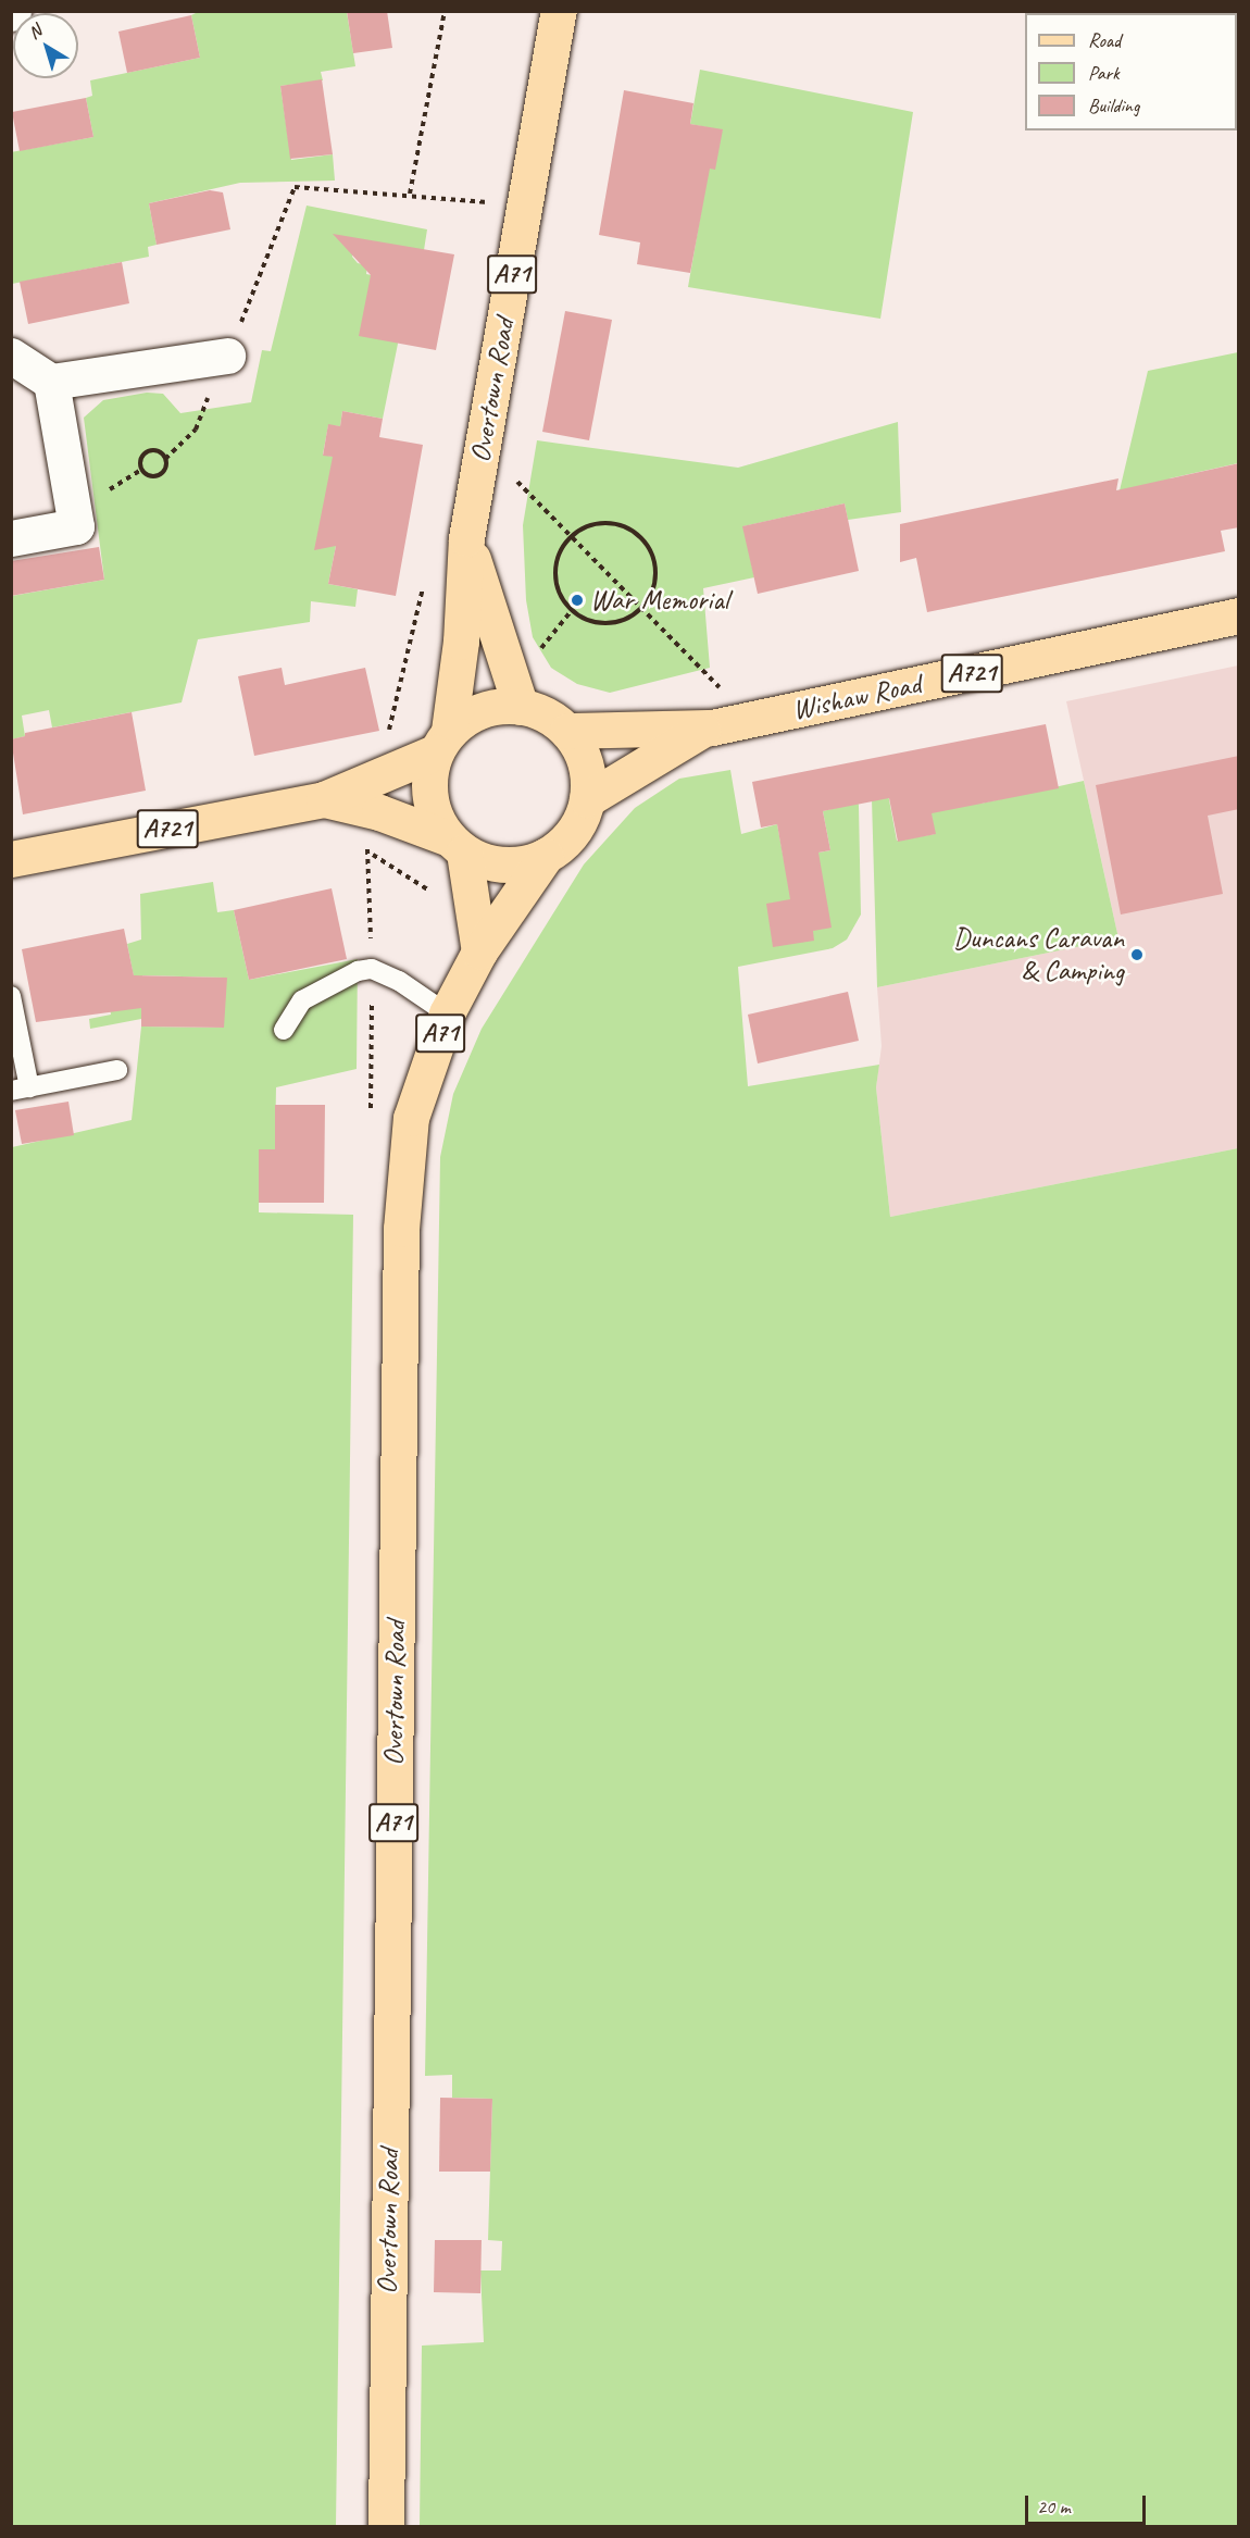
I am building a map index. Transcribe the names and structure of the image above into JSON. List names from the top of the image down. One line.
{"streets":{"main road":["A71","Overtown Road","A721","Wishaw Road"]},"crossings":[["Overtown Road","A721"],["Overtown Road","Wishaw Road"],["A721","Wishaw Road"]],"places":["War Memorial","Duncans Caravan & Camping"],"legend":["Road","Park","Building"],"scale_bar":"20 m","north":"top left"}
